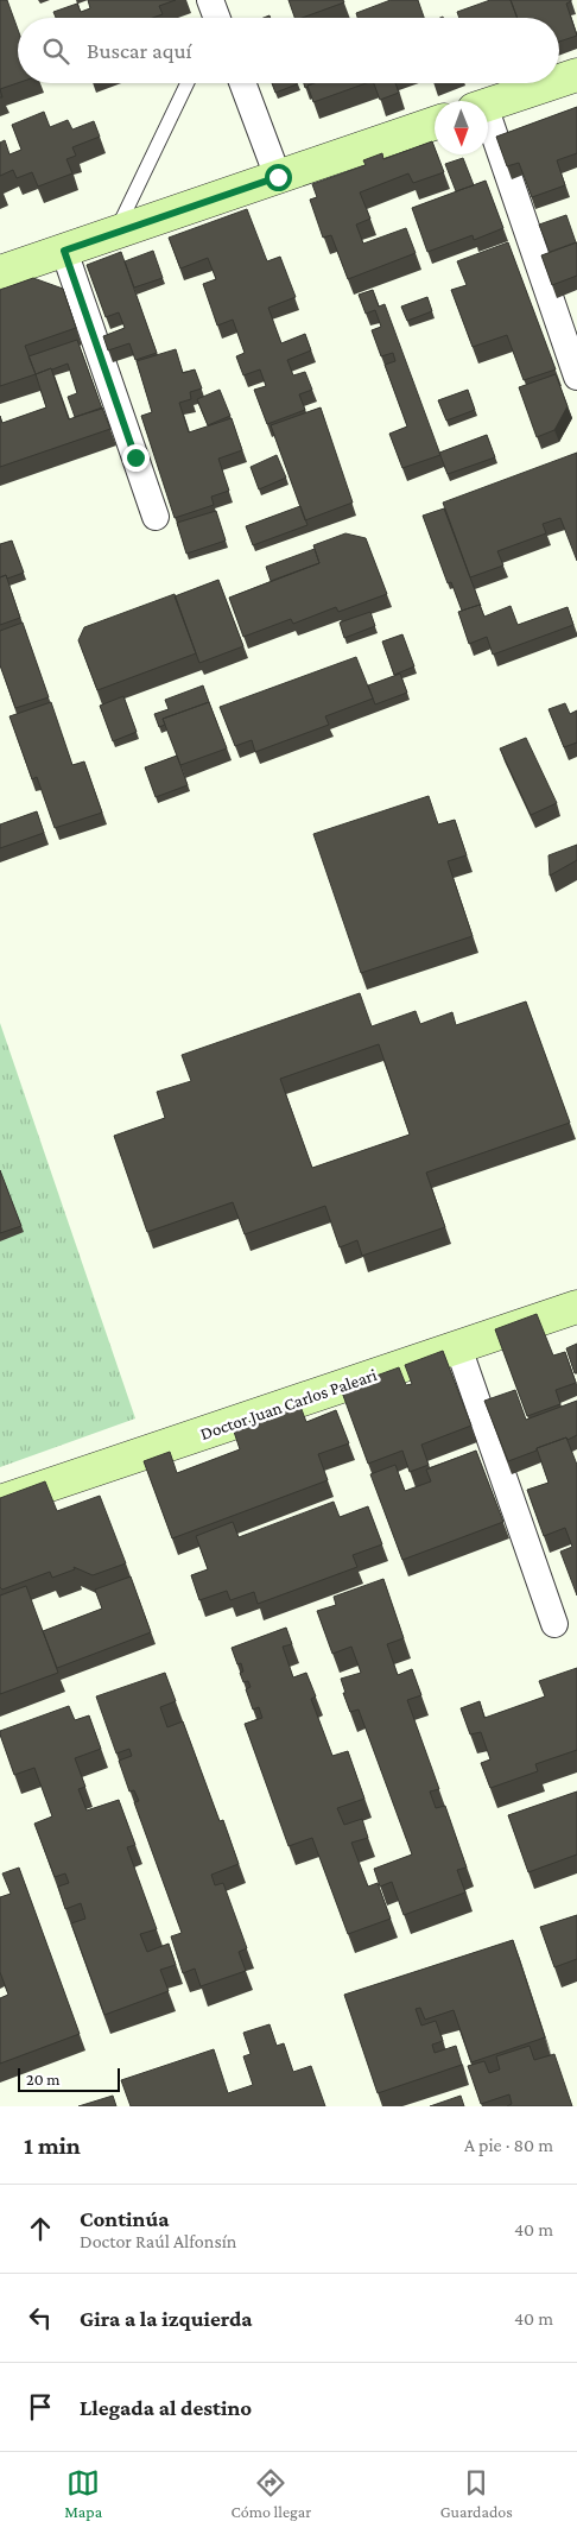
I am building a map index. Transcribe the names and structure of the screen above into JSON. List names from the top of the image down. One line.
{"streets":{"street":["Doctor Juan Carlos Paleari"]},"scale_bar":"20 m","north":"bottom","page":{"search":"Buscar aquí","scale":"20 m","heading":["1 min","A pie · 80 m"],"list":[["Continúa","Doctor Raúl Alfonsín","40 m"],["Gira a la izquierda","40 m"],"Llegada al destino"],"nav":["Mapa","Cómo llegar","Guardados"]}}
